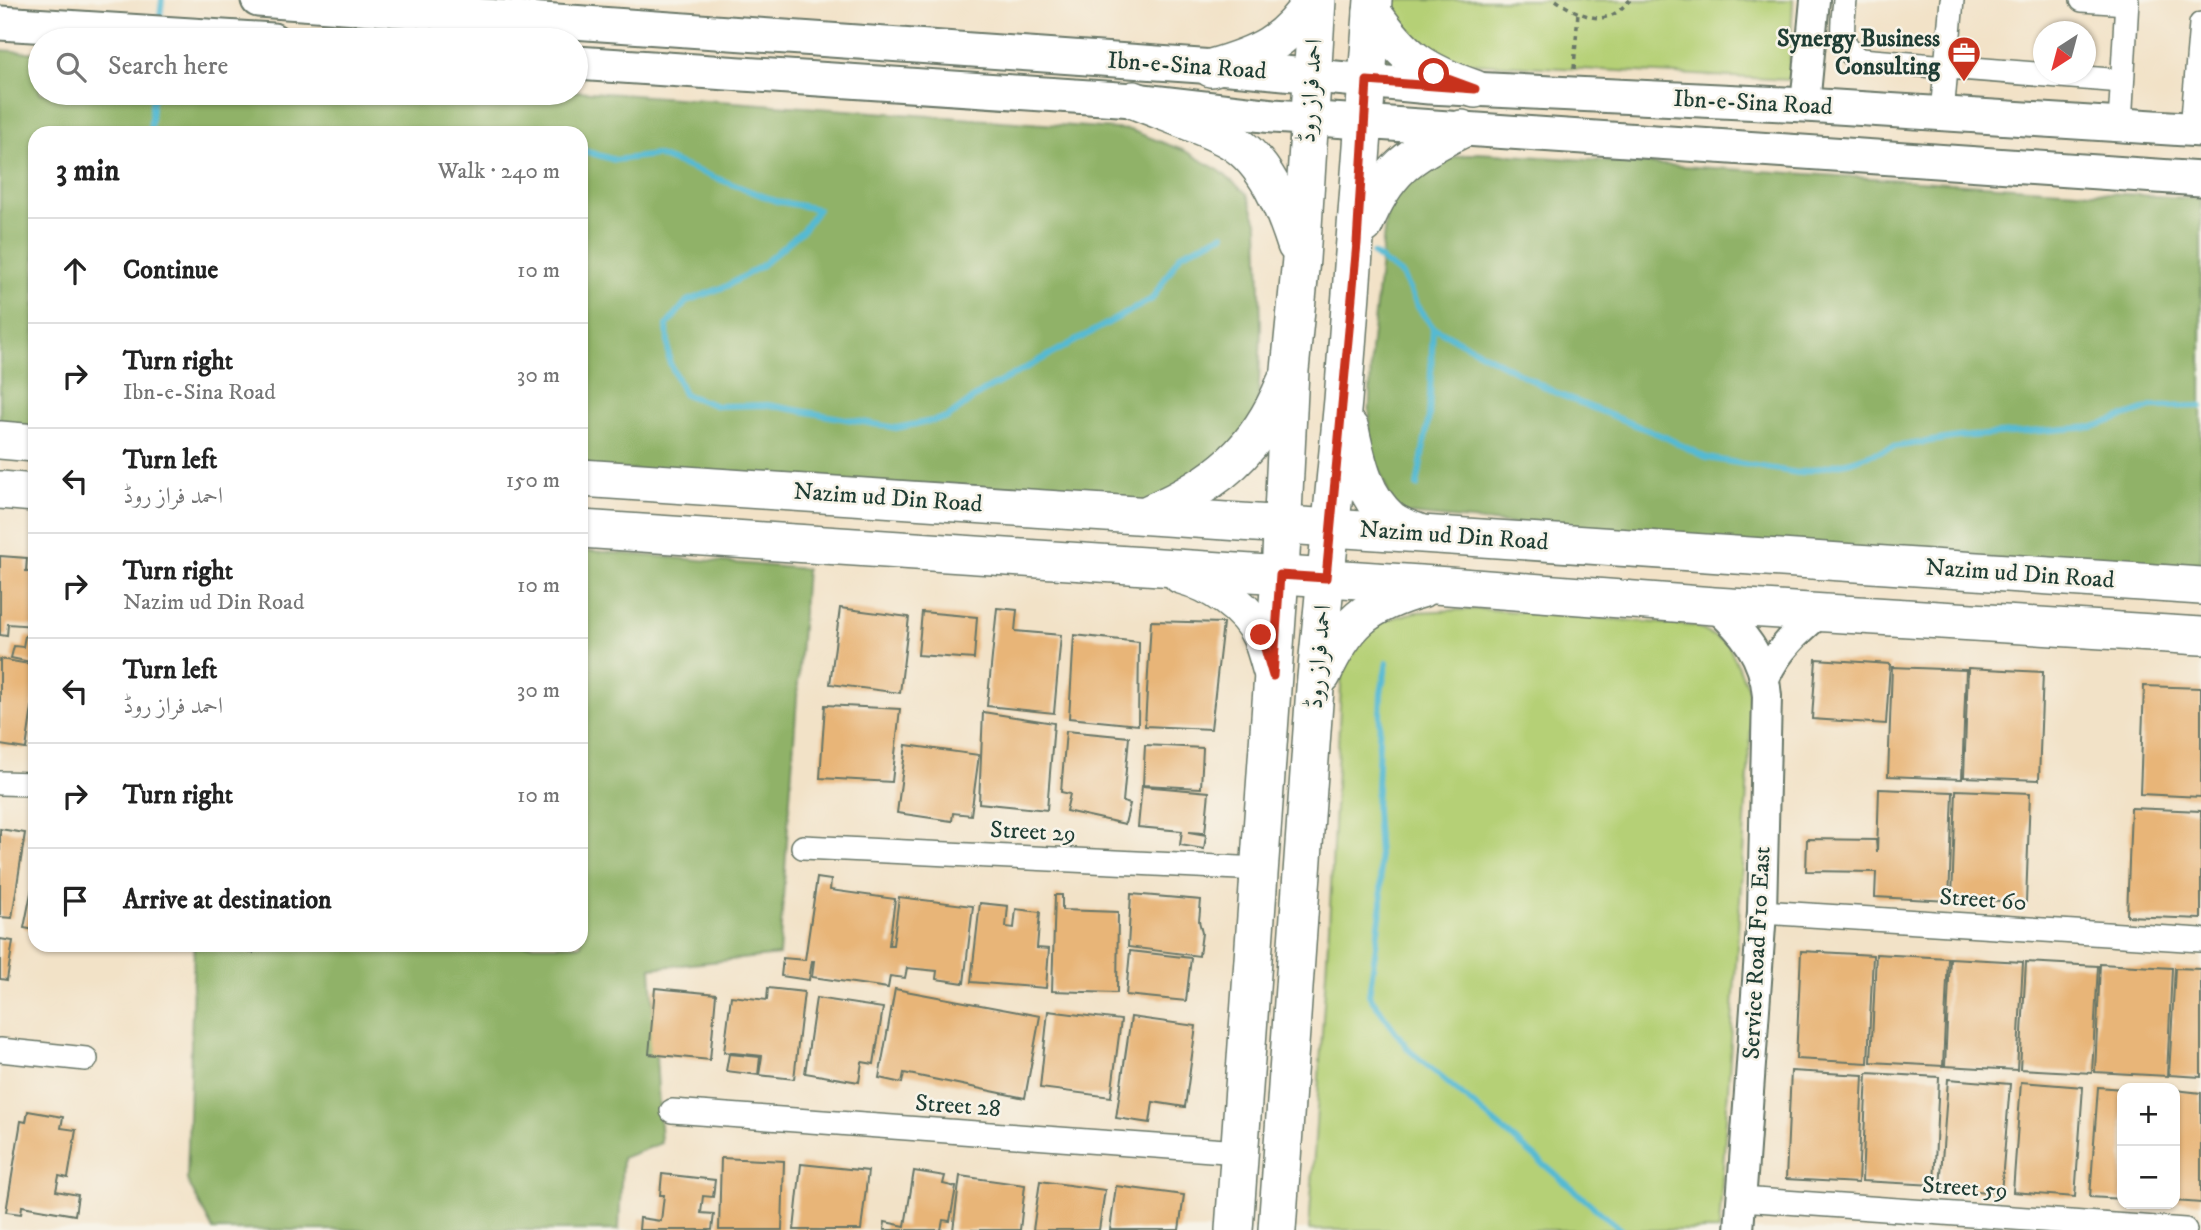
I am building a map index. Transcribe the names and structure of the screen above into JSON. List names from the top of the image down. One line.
{"streets":{"main road":["Ibn-e-Sina Road","احمد فراز روڈ","Nazim ud Din Road"],"street":["Street 29","Street 60","Service Road F10 East","Street 28","Street 59"]},"crossings":[["Ibn-e-Sina Road","احمد فراز روڈ"],["احمد فراز روڈ","Nazim ud Din Road"],["احمد فراز روڈ","Street 29"],["احمد فراز روڈ","Street 28"],["Nazim ud Din Road","Service Road F10 East"],["Street 60","Service Road F10 East"],["Service Road F10 East","Street 59"]],"places":{"office":["Synergy Business Consulting"]},"north":"bottom left","page":{"search":"Search here","heading":["3 min","Walk · 240 m"],"list":[["Continue","10 m"],["Turn right","Ibn-e-Sina Road","30 m"],["Turn left","احمد فراز روڈ","150 m"],["Turn right","Nazim ud Din Road","10 m"],["Turn left","احمد فراز روڈ","30 m"],["Turn right","10 m"],"Arrive at destination"],"map_buttons":["+","−"]}}
